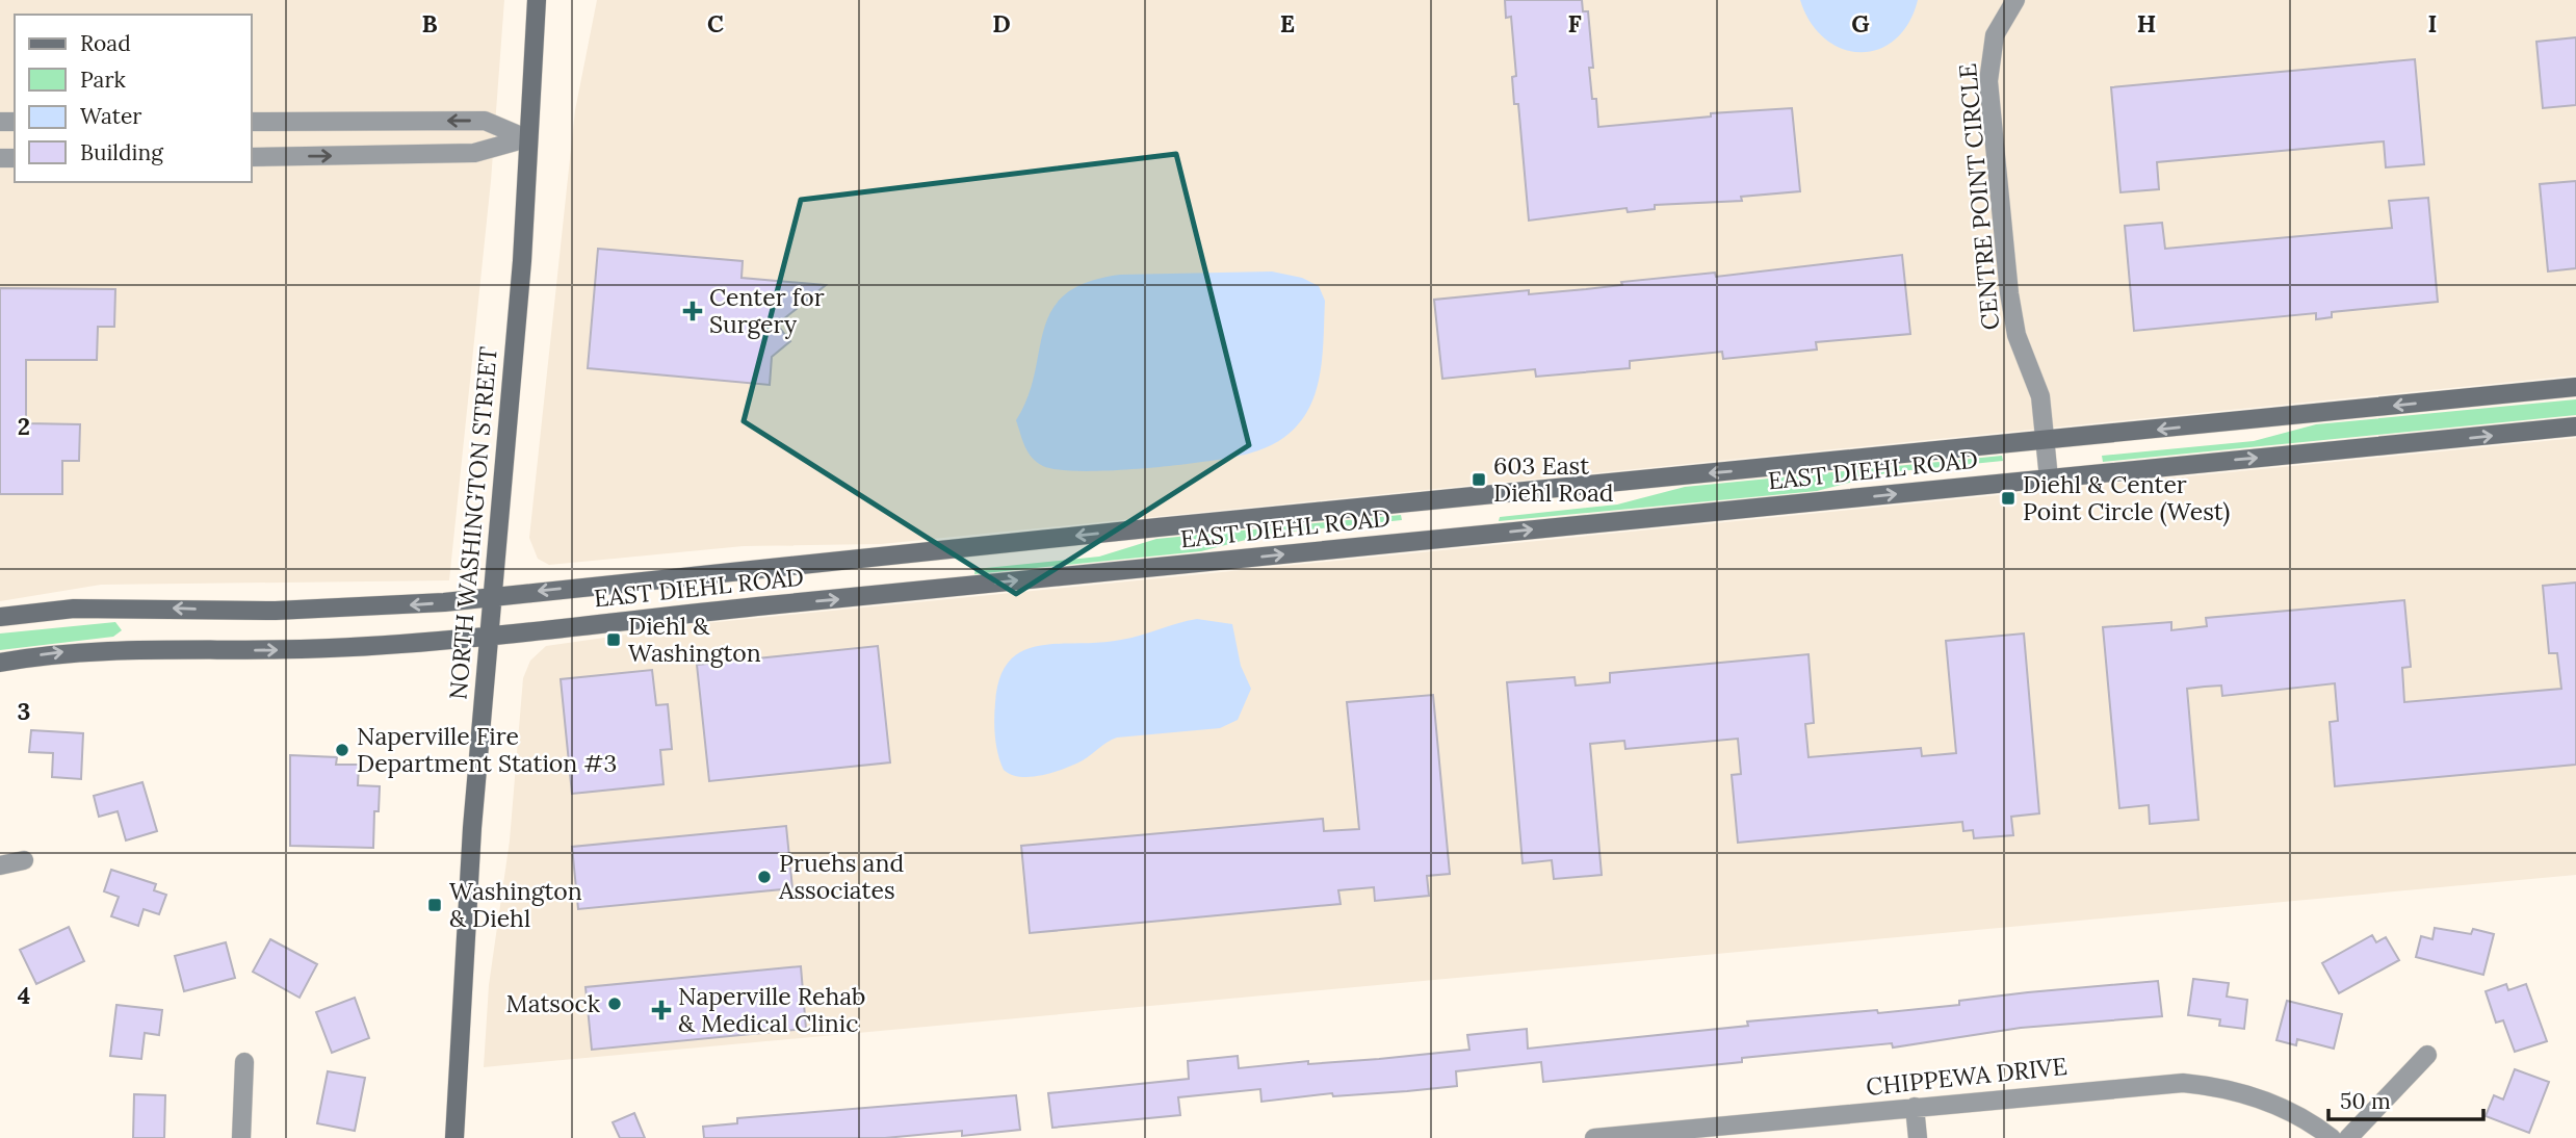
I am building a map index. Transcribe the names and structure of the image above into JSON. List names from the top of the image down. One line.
{"streets":{"street":["CENTRE POINT CIRCLE","EAST DIEHL ROAD","NORTH WASHINGTON STREET","CHIPPEWA DRIVE"]},"crossings":[["CENTRE POINT CIRCLE","EAST DIEHL ROAD"],["EAST DIEHL ROAD","NORTH WASHINGTON STREET"]],"places":{"health":["Center for Surgery","Naperville Rehab & Medical Clinic"],"transit":["603 East Diehl Road","Diehl & Center Point Circle (West)","Diehl & Washington","Washington & Diehl"],"other":["Naperville Fire Department Station #3","Pruehs and Associates","Matsock"]},"legend":["Road","Park","Water","Building"],"scale_bar":"50 m","grid":{"columns":["B","C","D","E","F","G","H","I"],"rows":["2","3","4"]}}
